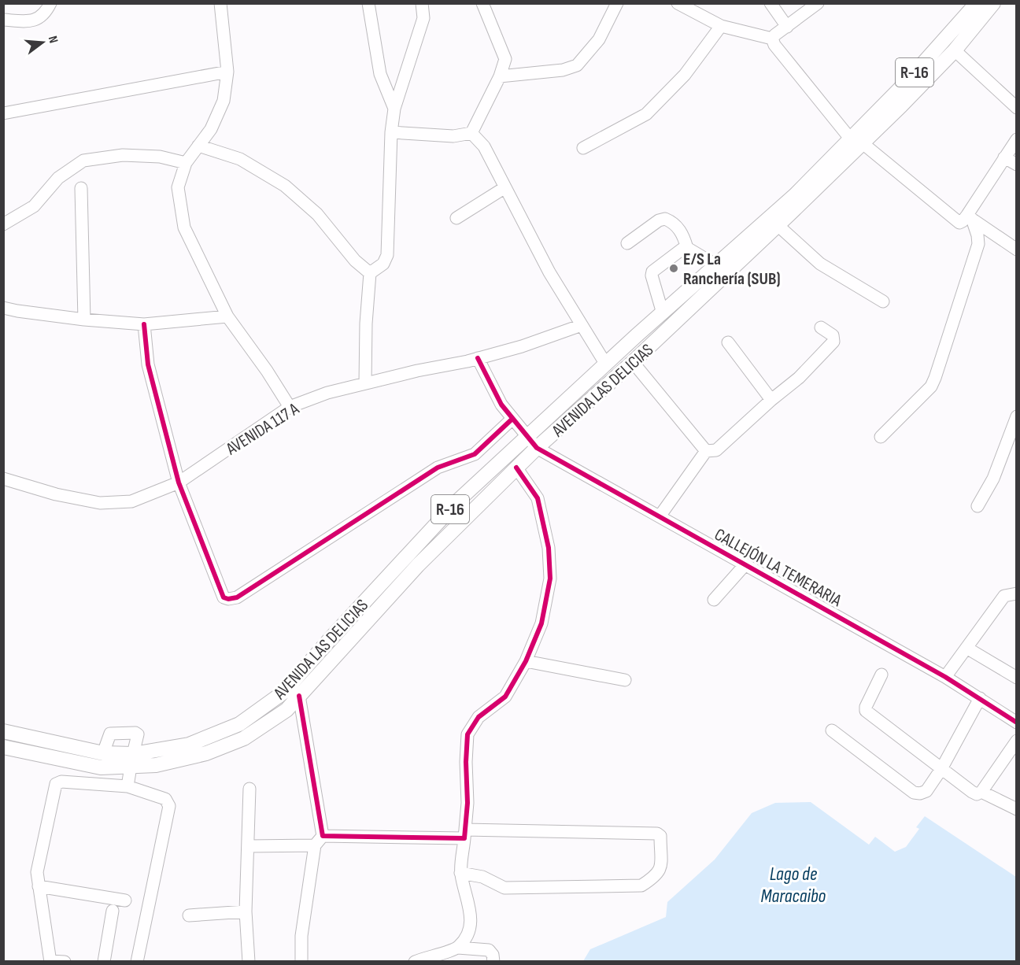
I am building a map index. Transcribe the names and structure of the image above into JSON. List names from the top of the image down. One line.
{"streets":{"main road":["R-16","AVENIDA LAS DELICIAS"],"street":["AVENIDA 117 A","CALLEJÓN LA TEMERARIA"]},"crossings":[["AVENIDA LAS DELICIAS","CALLEJÓN LA TEMERARIA"]],"water":["Lago de Maracaibo"],"places":["E/S La Ranchería (SUB)"],"north":"right"}
